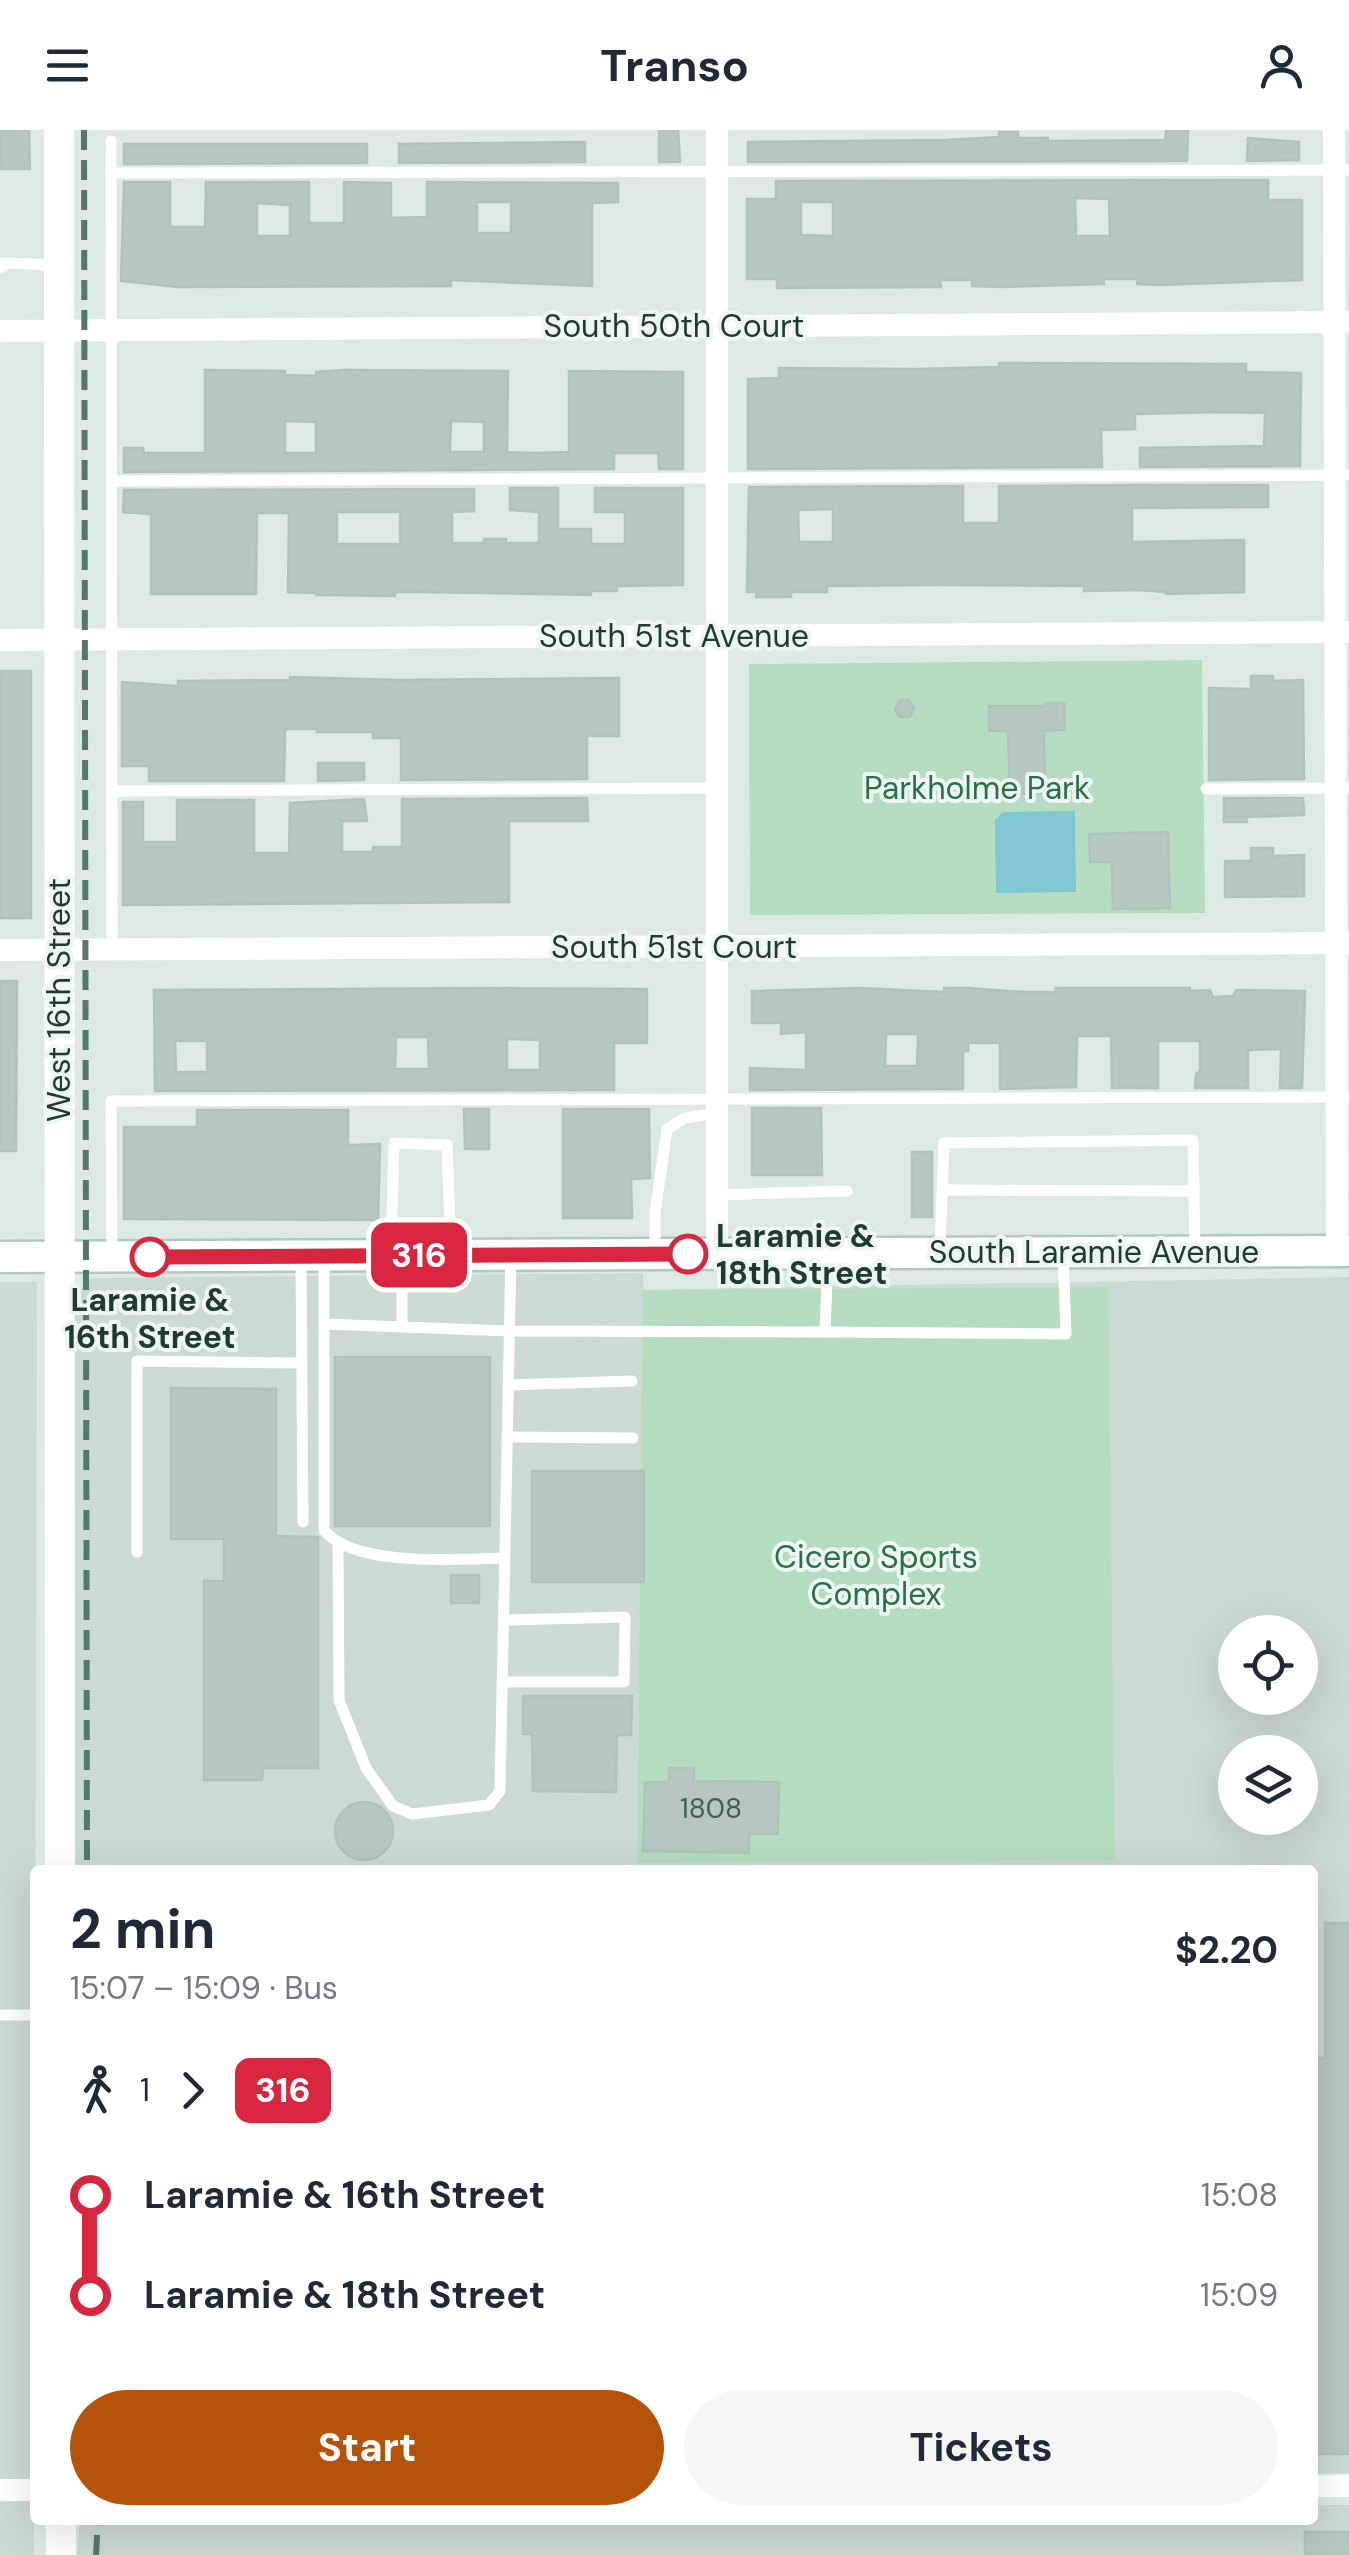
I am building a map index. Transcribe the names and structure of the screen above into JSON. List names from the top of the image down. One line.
{"streets":{"street":["South 50th Court","South 51st Avenue","South 51st Court","West 16th Street","South Laramie Avenue"]},"crossings":[["South 50th Court","West 16th Street"],["South 51st Avenue","West 16th Street"],["South 51st Court","West 16th Street"],["West 16th Street","South Laramie Avenue"]],"parks":["Parkholme Park","Cicero Sports Complex"],"places":["Laramie & 18th Street","Laramie & 16th Street"],"lines":["bus line 316"],"house_numbers":["1808"],"page":{"header":"Transo","on_map":"316","heading":["2 min","15:07 – 15:09 · Bus","$2.20"],"legs":["1","316"],"list":[{"name":"Laramie & 16th Street","value":"15:08"},{"name":"Laramie & 18th Street","value":"15:09"}],"buttons":["Start","Tickets"]}}
